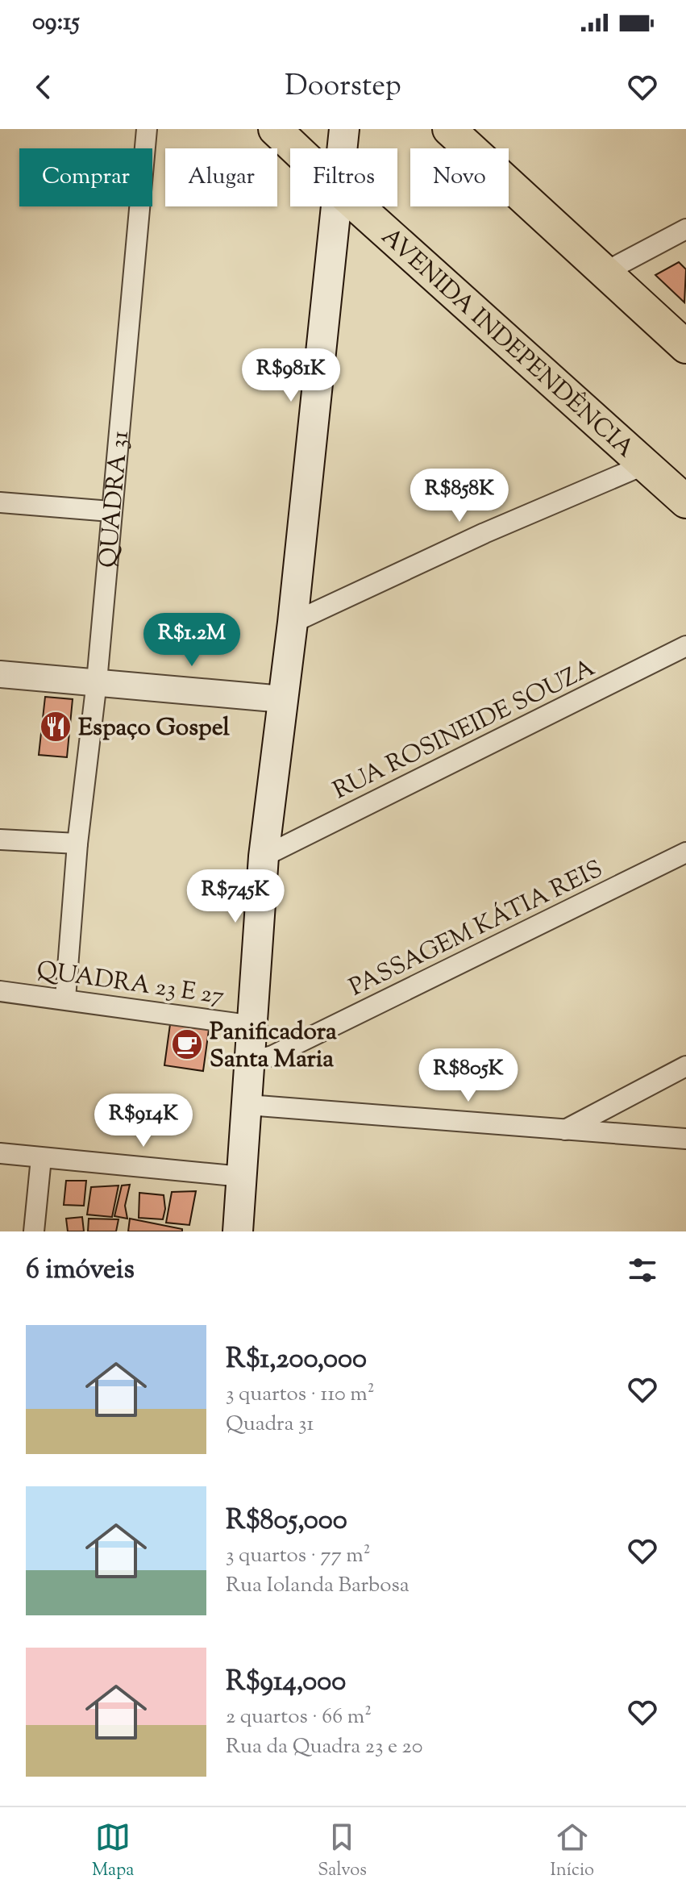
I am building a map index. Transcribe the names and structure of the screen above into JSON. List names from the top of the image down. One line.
{"streets":{"main road":["AVENIDA INDEPENDÊNCIA"],"street":["QUADRA 31","RUA ROSINEIDE SOUZA","PASSAGEM KÁTIA REIS","QUADRA 23 E 27"]},"crossings":[["QUADRA 31","QUADRA 23 E 27"]],"places":{"restaurant":["Espaço Gospel"],"cafe":["Panificadora Santa Maria"]},"page":{"status":"09:15","header":"Doorstep","chip":["Comprar","Alugar","Filtros","Novo"],"price":["R$981K","R$858K","R$1.2M","R$745K","R$805K","R$914K"],"heading":"6 imóveis","list":[{"name":"R$1,200,000","note":"3 quartos · 110 m² · Quadra 31"},{"name":"R$805,000","note":"3 quartos · 77 m² · Rua Iolanda Barbosa"},{"name":"R$914,000","note":"2 quartos · 66 m² · Rua da Quadra 23 e 20"}],"tabs":["Mapa","Salvos","Início"]}}
